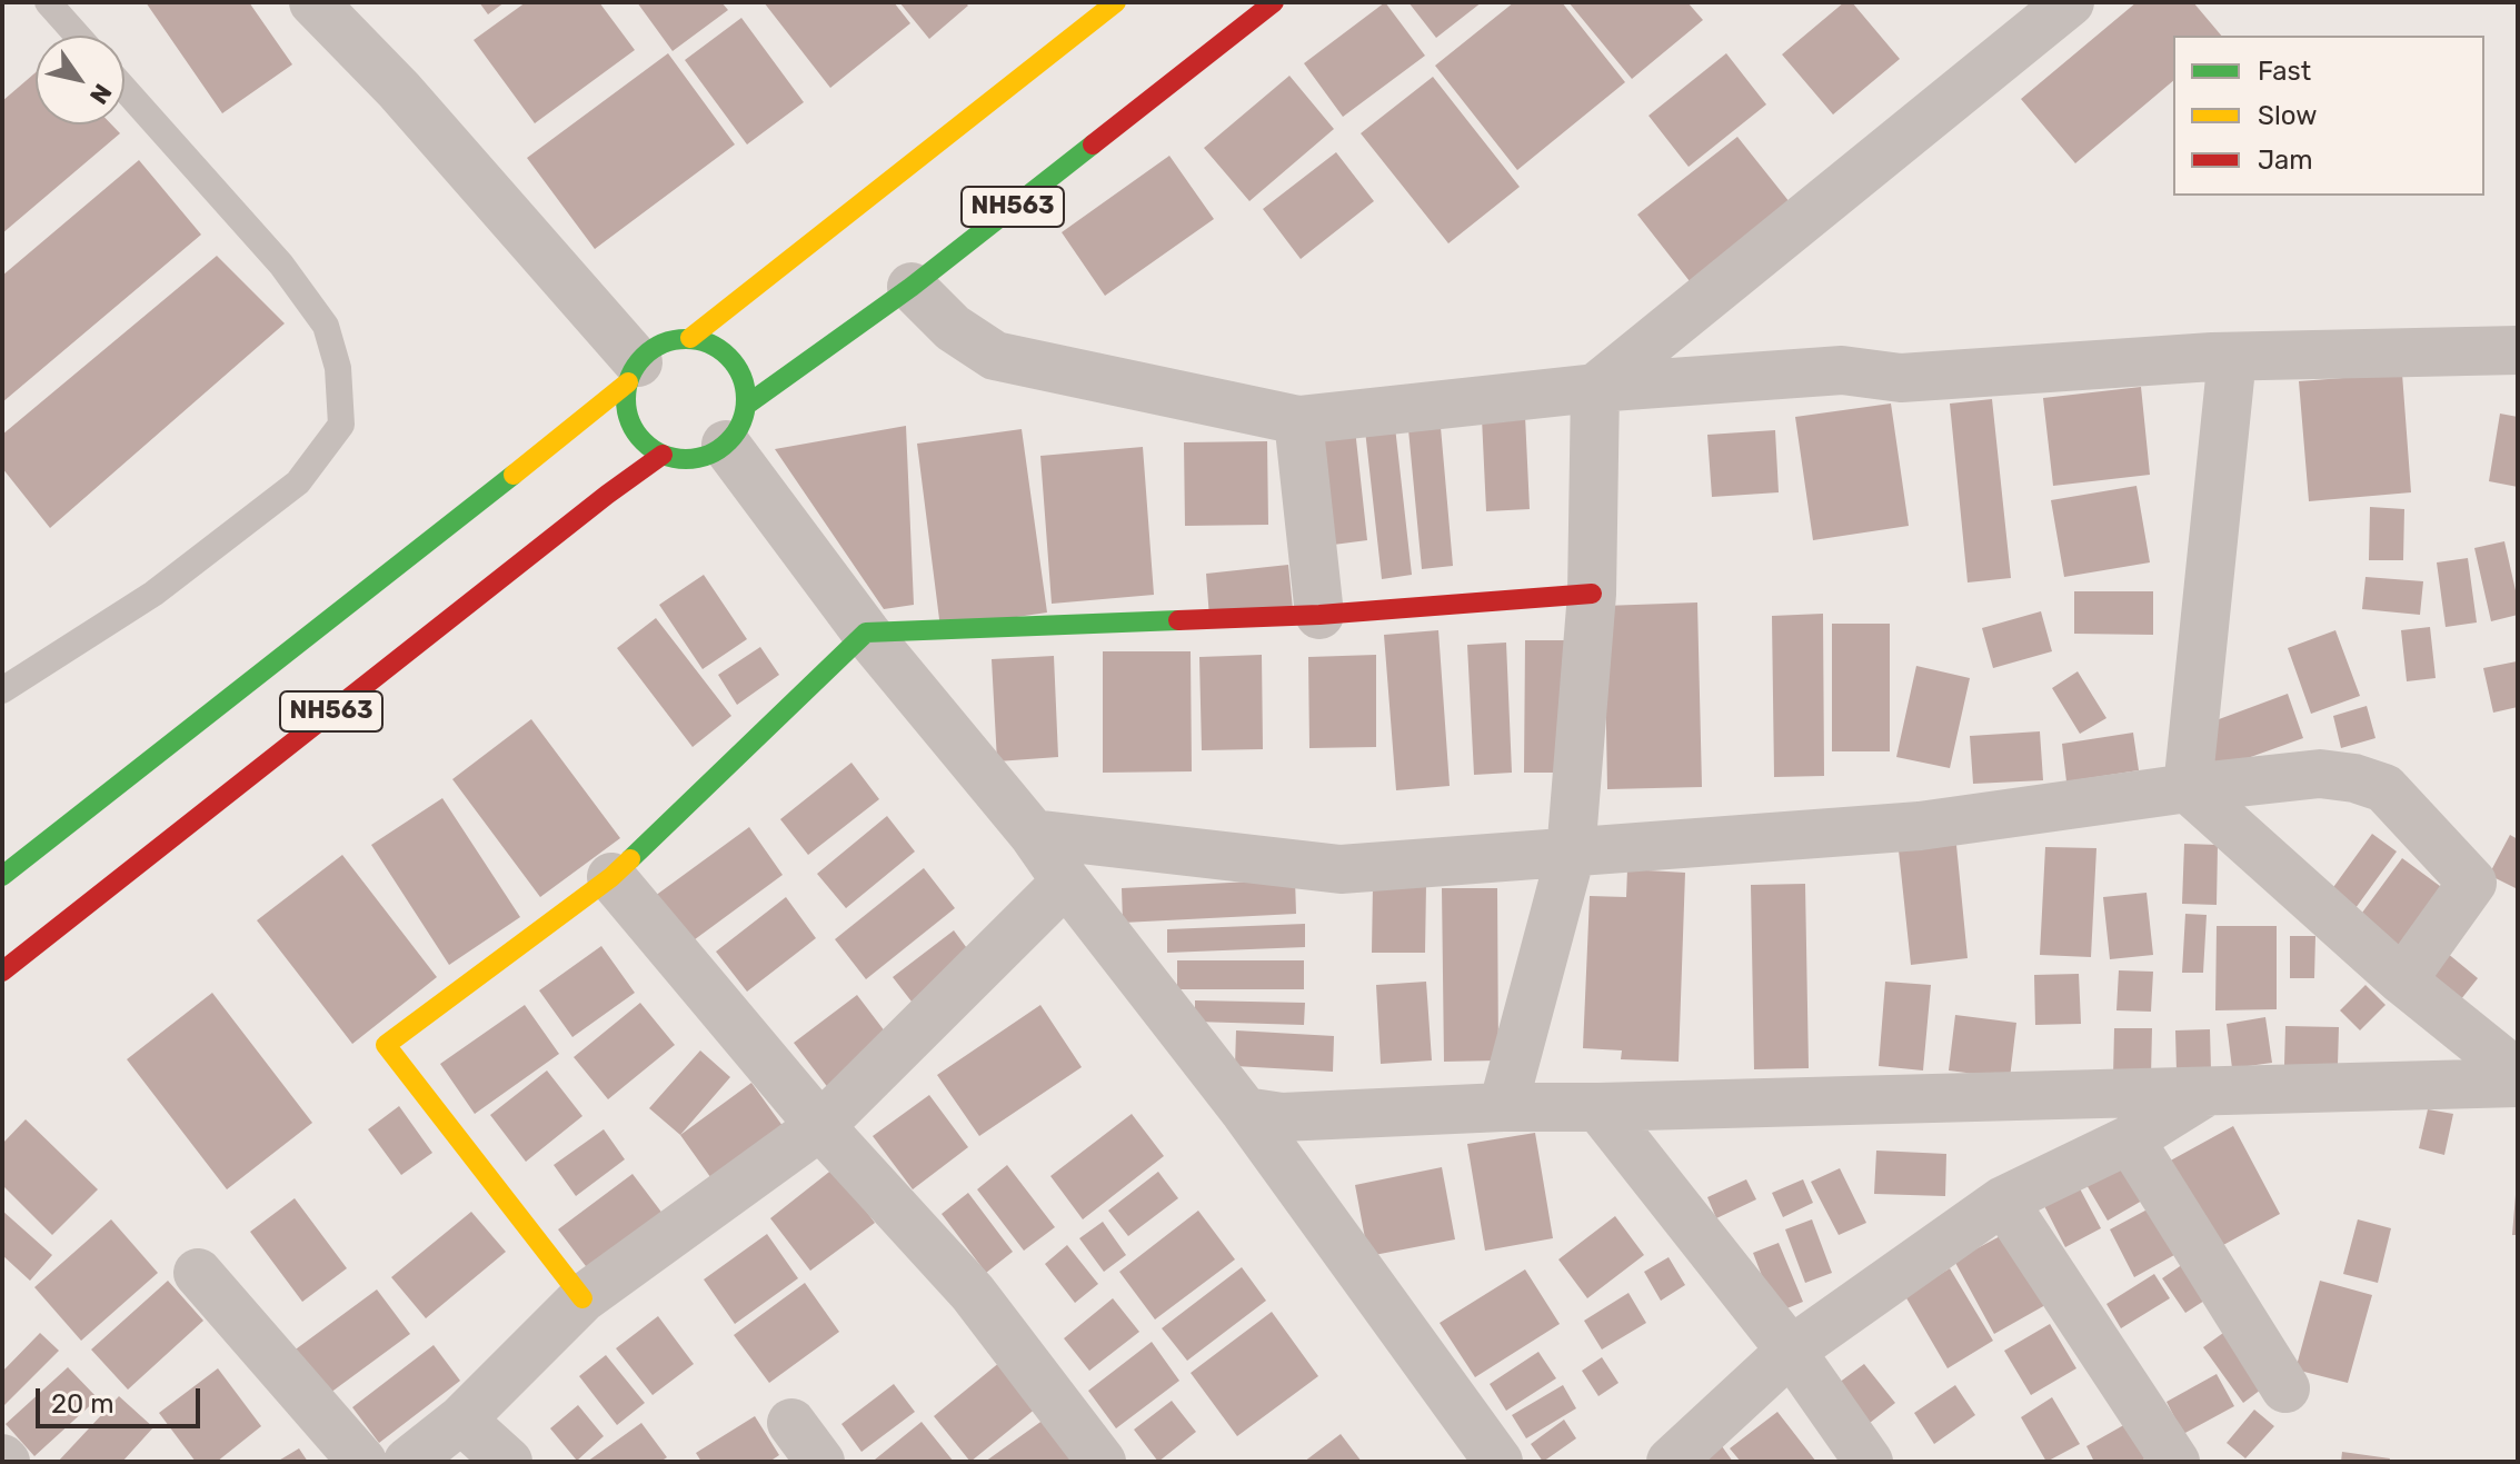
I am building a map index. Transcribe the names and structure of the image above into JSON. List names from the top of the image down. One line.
{"streets":{"main road":["NH563"]},"legend":["Fast","Slow","Jam"],"scale_bar":"20 m","north":"bottom right"}
